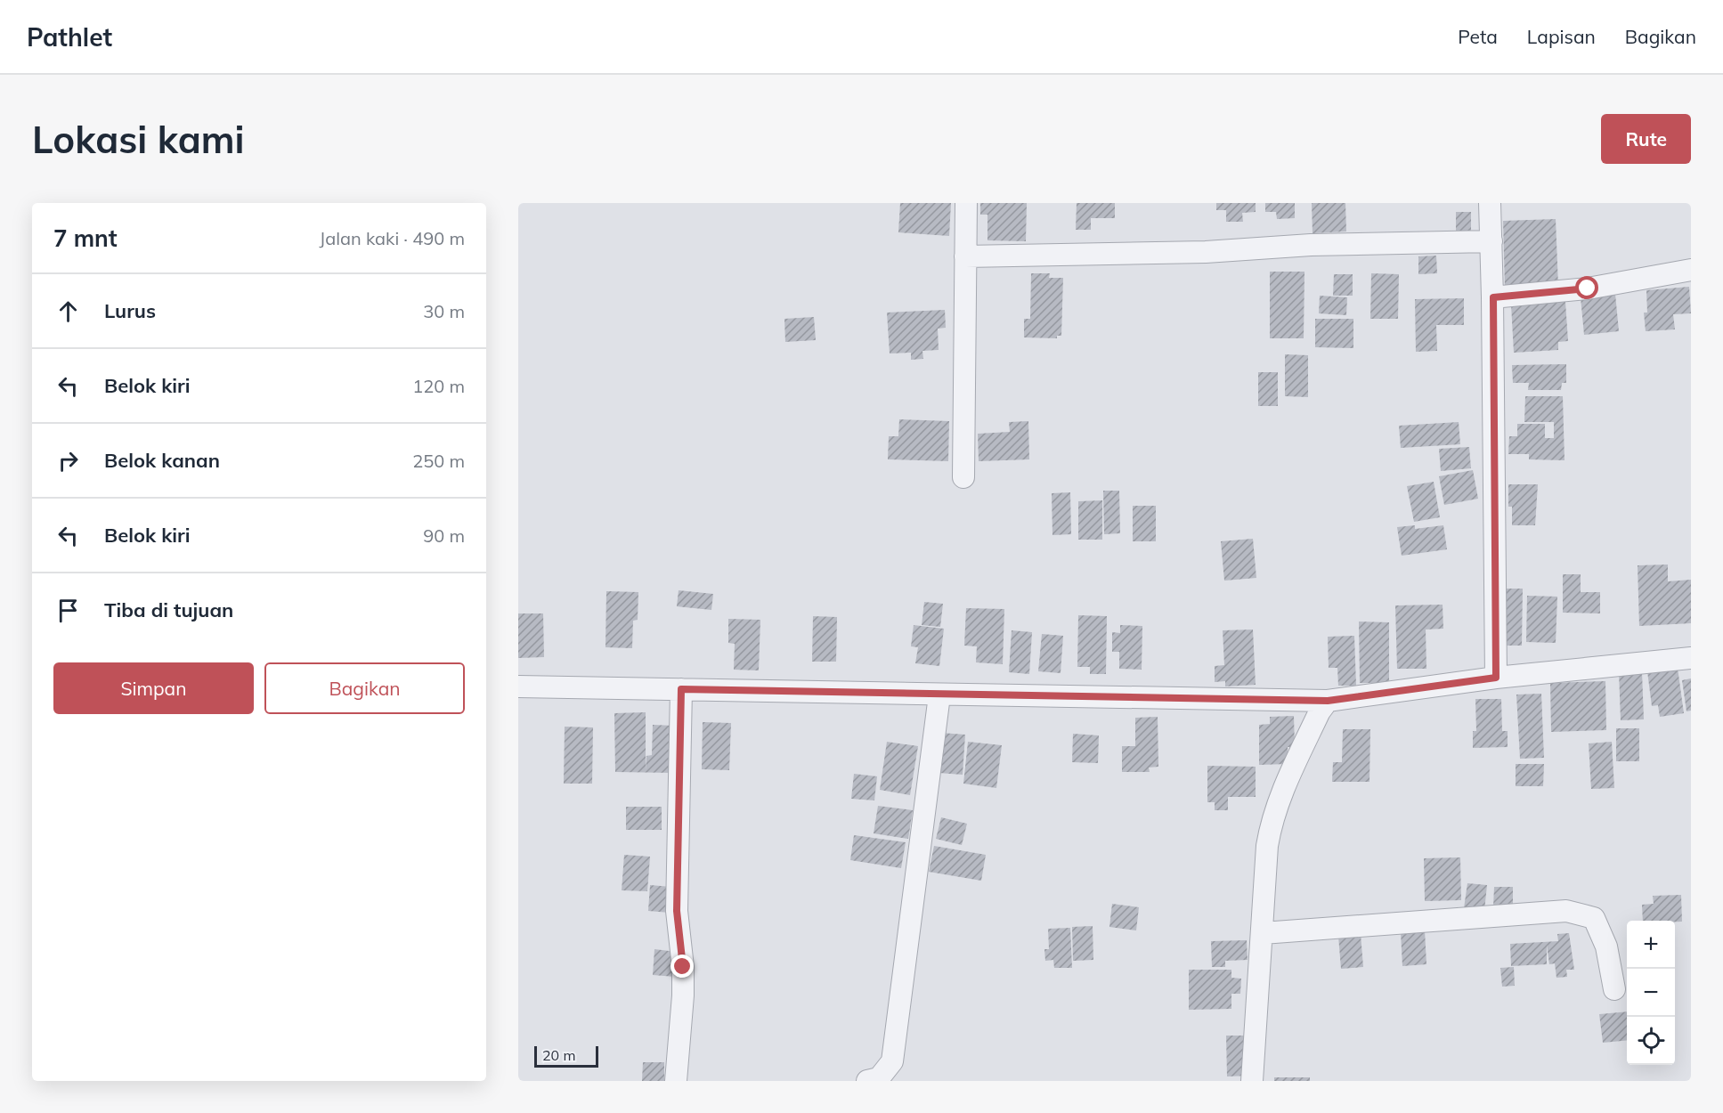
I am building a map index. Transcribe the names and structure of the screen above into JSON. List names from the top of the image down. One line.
{"scale_bar":"20 m","page":{"header":"Pathlet","nav":["Peta","Lapisan","Bagikan"],"buttons":["Rute",["Simpan","Bagikan"]],"title":"Lokasi kami","heading":["7 mnt","Jalan kaki · 490 m"],"list":[["Lurus","30 m"],["Belok kiri","120 m"],["Belok kanan","250 m"],["Belok kiri","90 m"],"Tiba di tujuan"],"map_buttons":["+","−"],"scale":"20 m"}}
